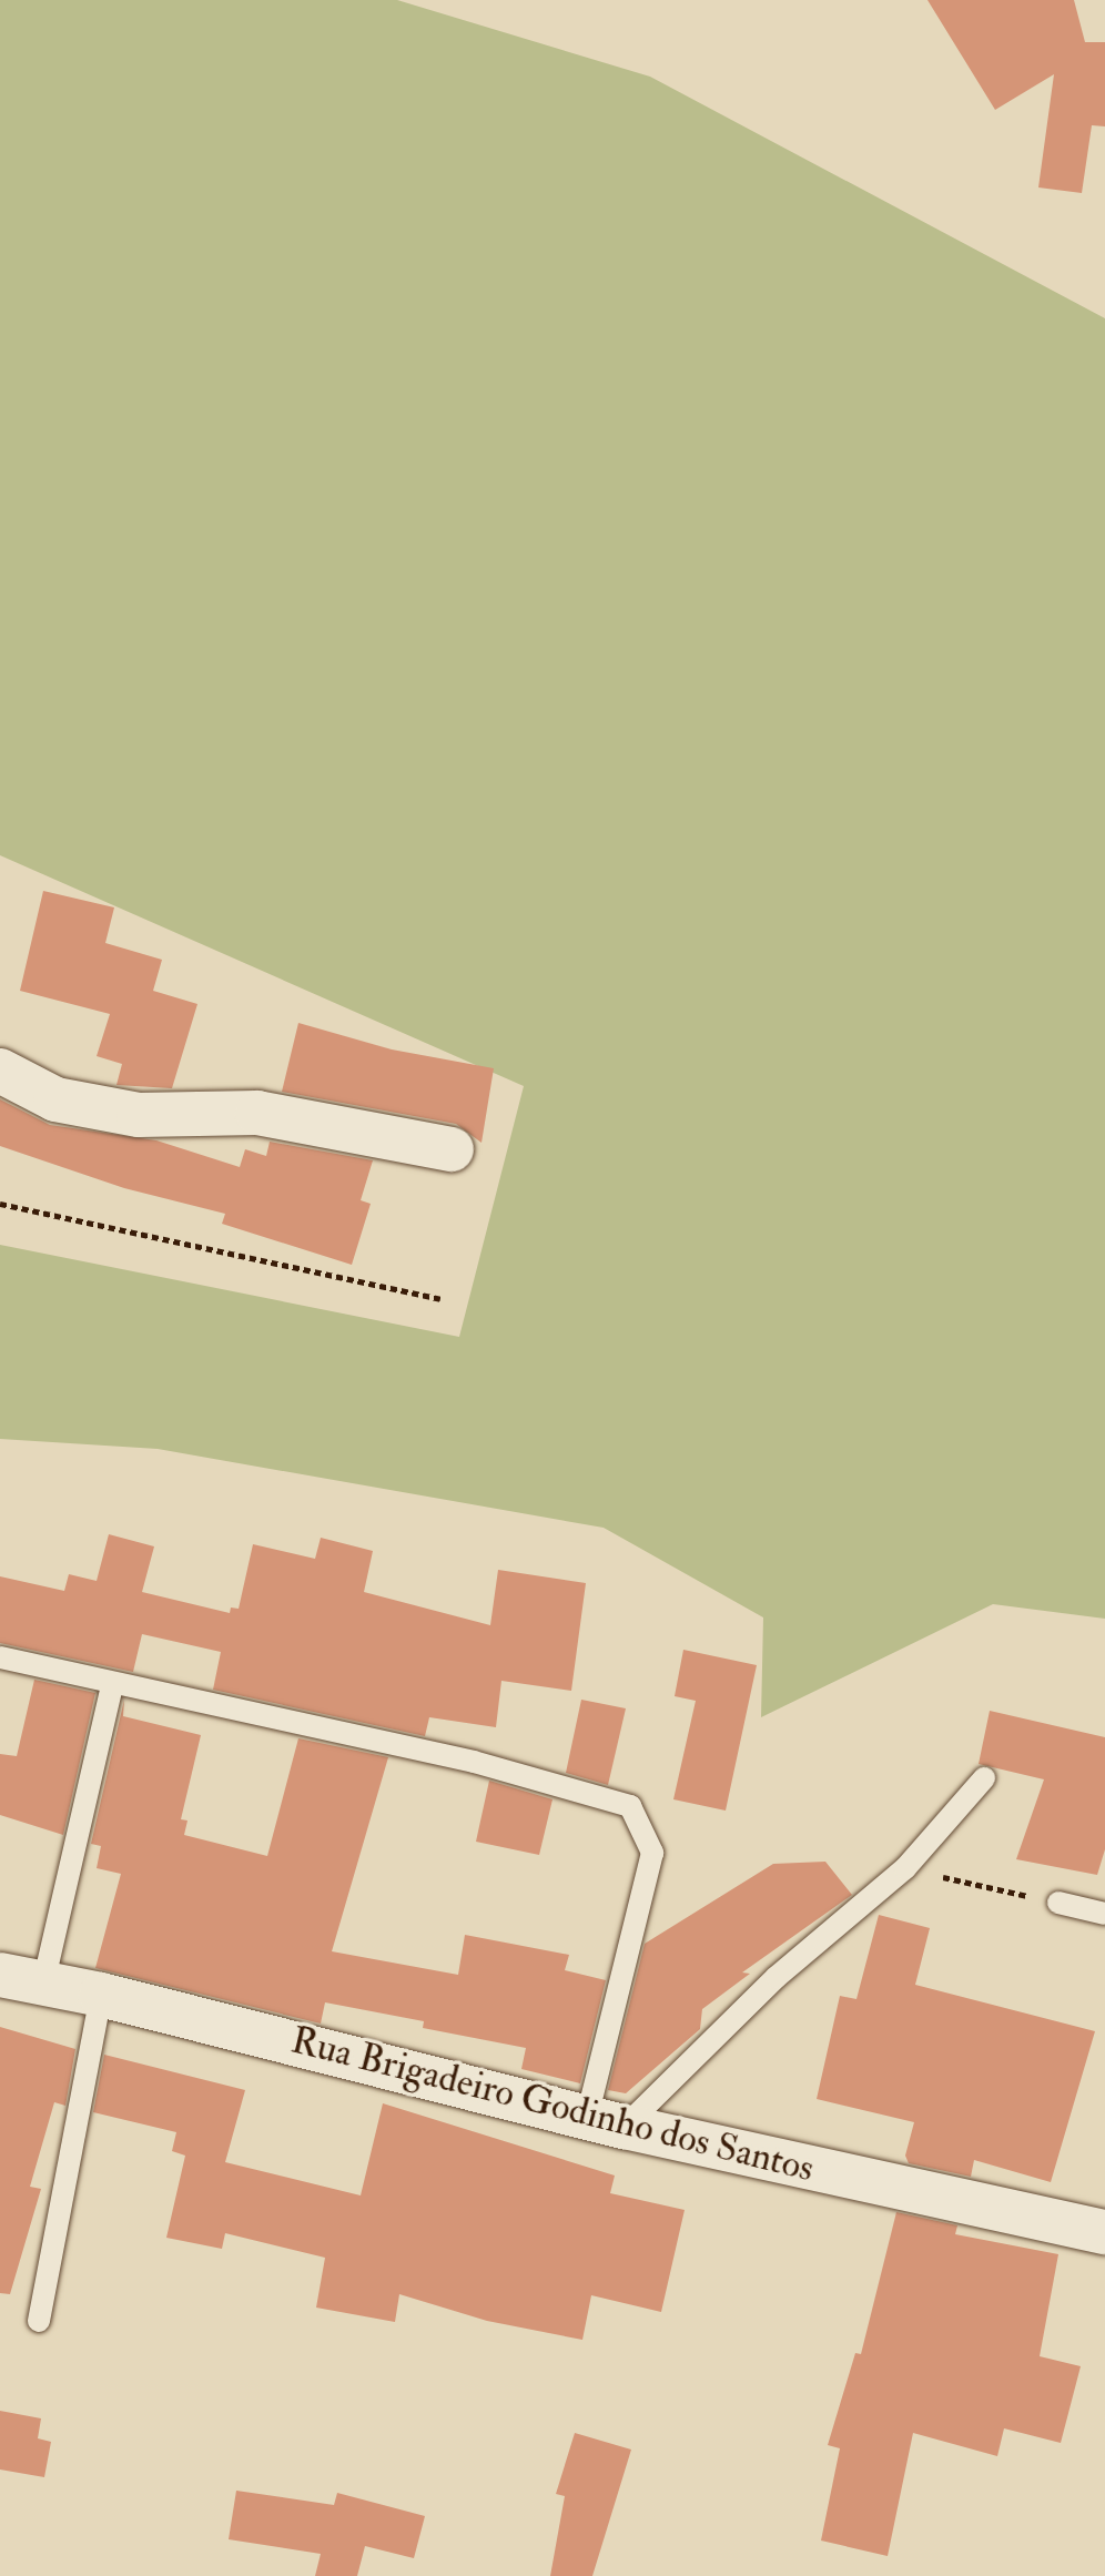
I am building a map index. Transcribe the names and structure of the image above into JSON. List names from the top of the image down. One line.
{"streets":{"street":["Rua Brigadeiro Godinho dos Santos"]}}
